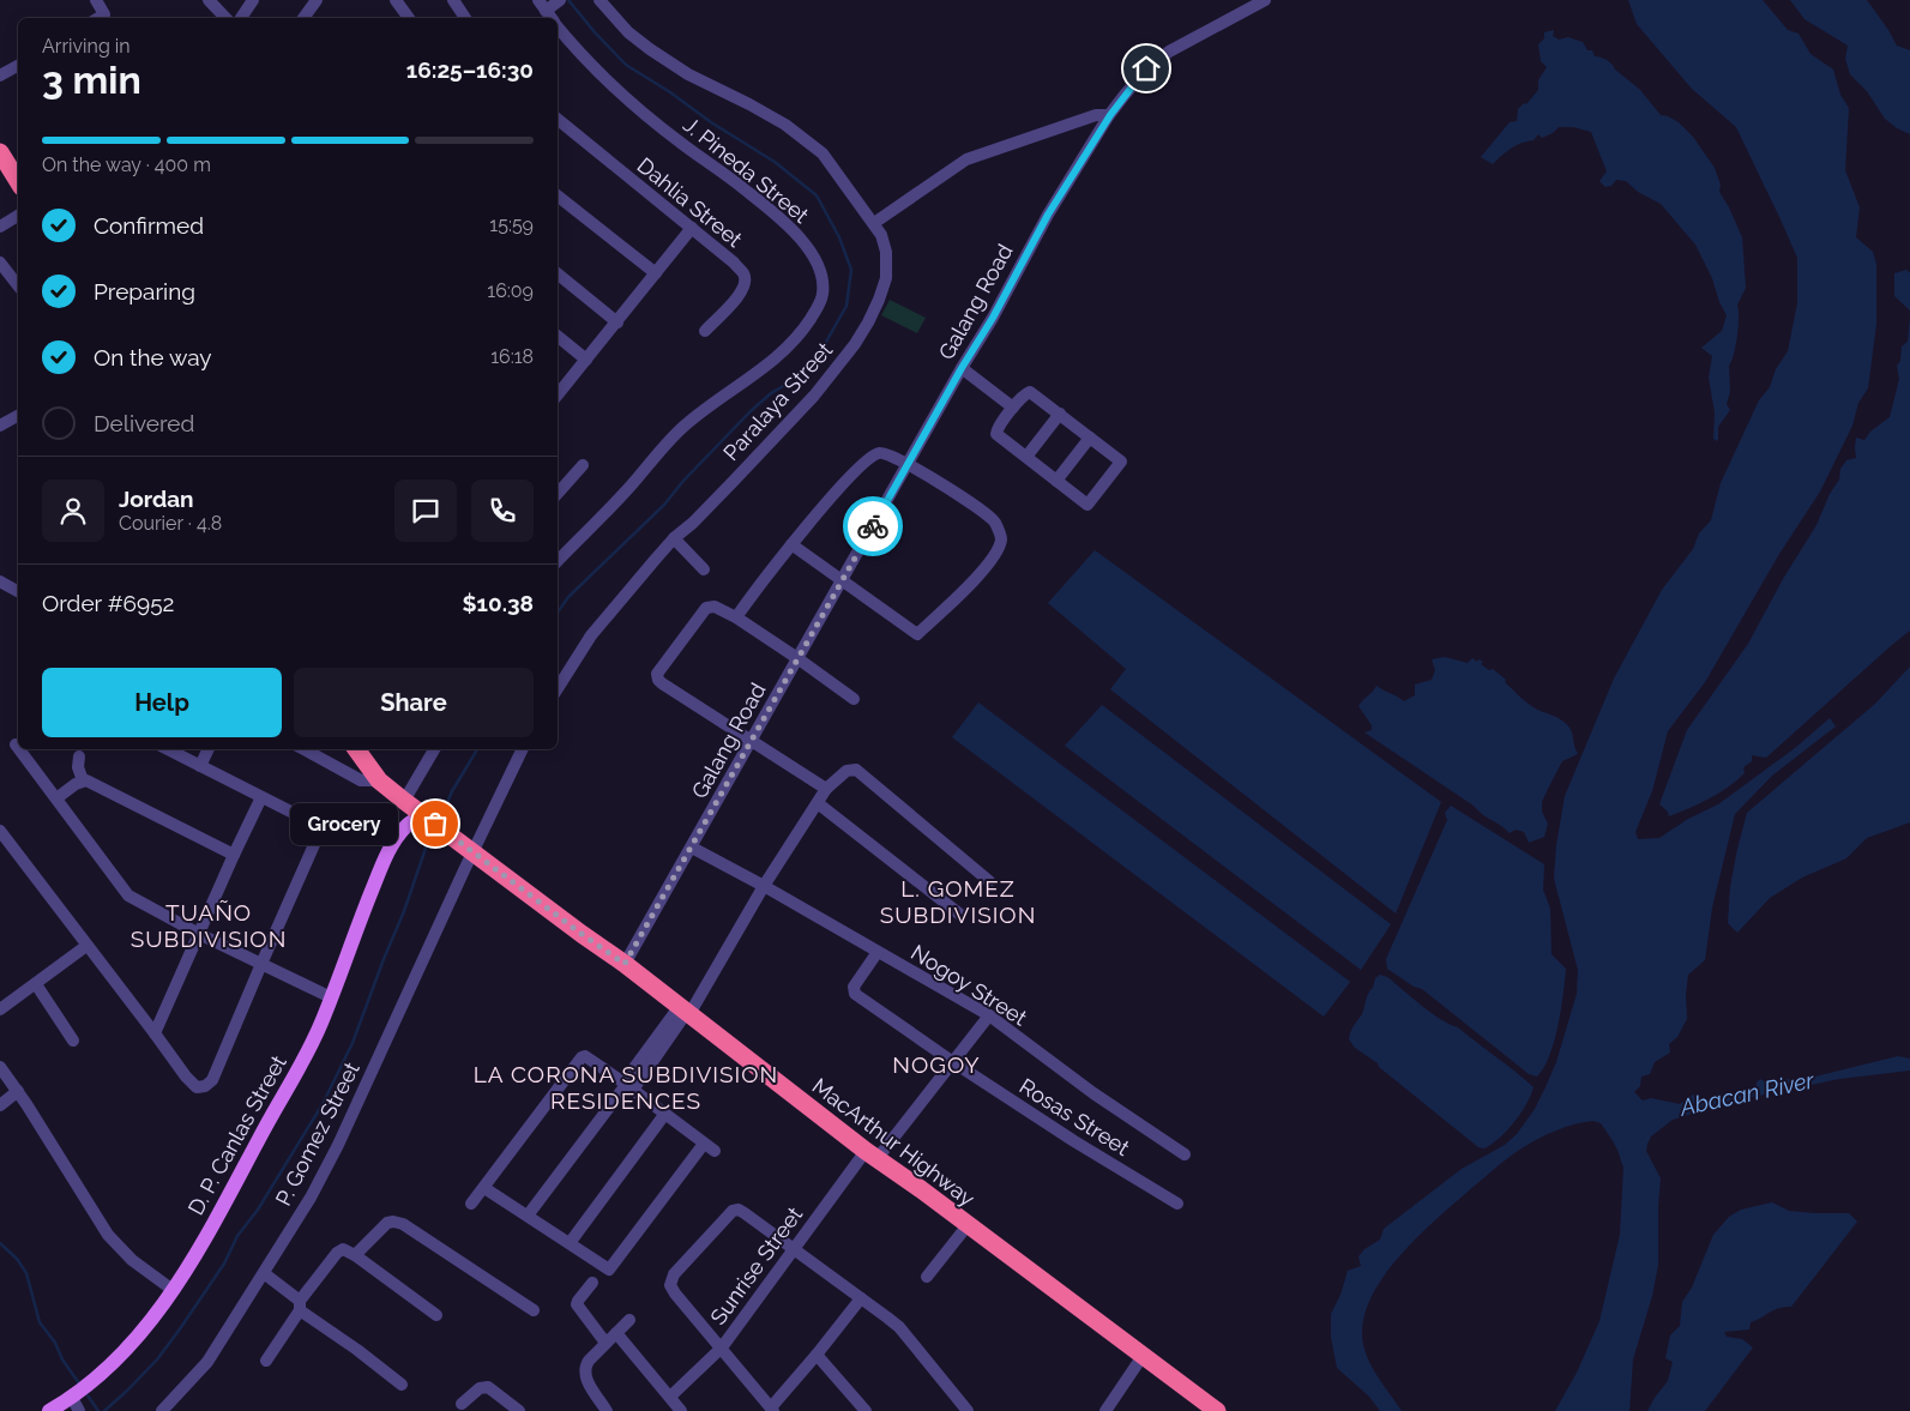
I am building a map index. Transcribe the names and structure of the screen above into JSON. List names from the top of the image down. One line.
{"streets":{"highway":["MacArthur Highway"],"main road":["D. P. Canlas Street"],"street":["J. Pineda Street","Dahlia Street","Galang Road","Paralaya Street","Nogoy Street","Rosas Street","P. Gomez Street","Sunrise Street"]},"crossings":[["Galang Road","Nogoy Street"],["Galang Road","MacArthur Highway"],["Nogoy Street","Rosas Street"],["Nogoy Street","Sunrise Street"],["Rosas Street","Sunrise Street"],["P. Gomez Street","MacArthur Highway"],["D. P. Canlas Street","MacArthur Highway"],["MacArthur Highway","Sunrise Street"]],"districts":["L. GOMEZ SUBDIVISION","TUAÑO SUBDIVISION","NOGOY","LA CORONA SUBDIVISION RESIDENCES"],"water":["Abacan River"],"places":["Grocery"],"page":{"heading":["3 min","Arriving in","16:25–16:30"],"panel":["Jordan","Courier · 4.8","Order #6952","$10.38"],"bar":"On the way · 400 m","list":[["Confirmed","15:59"],["Preparing","16:09"],["On the way","16:18"],"Delivered"],"buttons":["Help","Share"],"bubble":"Grocery"}}
